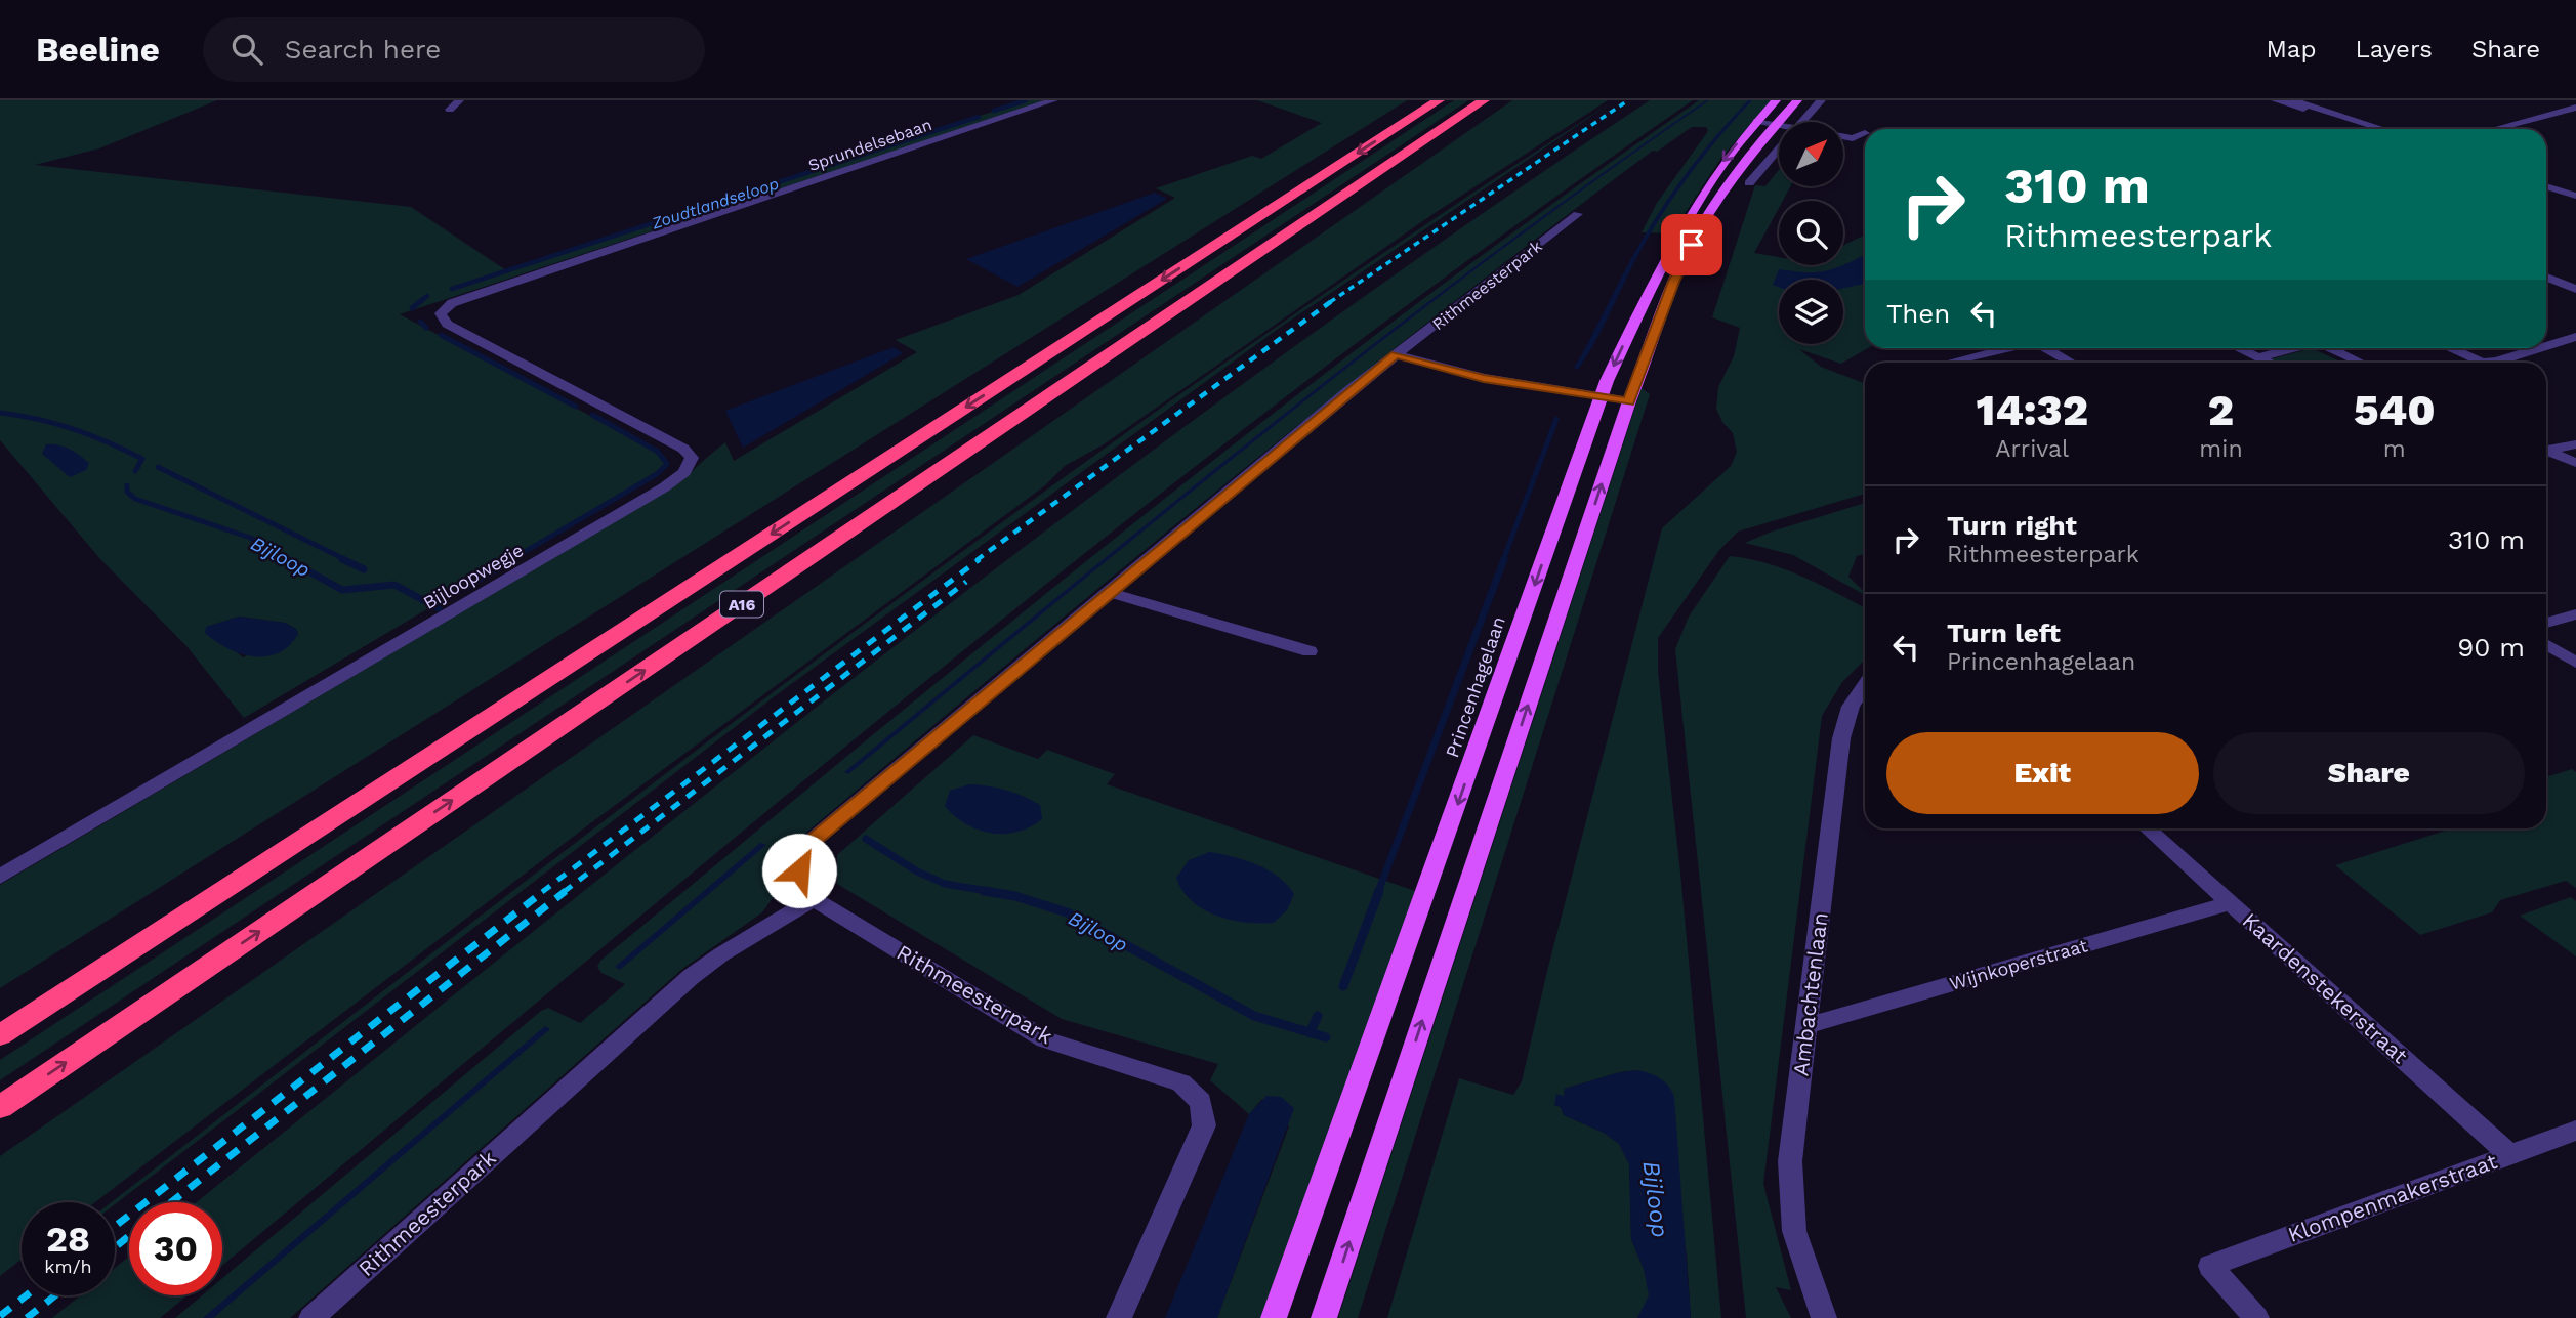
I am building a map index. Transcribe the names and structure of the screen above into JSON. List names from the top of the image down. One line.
{"streets":{"highway":["A16"],"main road":["Princenhagelaan"],"street":["Sprundelsebaan","Rithmeesterpark","Bijloopwegje","Wijnkoperstraat","Kaardenstekerstraat","Ambachtenlaan","Klompenmakerstraat"]},"crossings":[["Sprundelsebaan","Bijloopwegje"],["Wijnkoperstraat","Kaardenstekerstraat"],["Wijnkoperstraat","Ambachtenlaan"],["Kaardenstekerstraat","Klompenmakerstraat"]],"water":["Zoudtlandseloop","Bijloop"],"north":"top right","page":{"header":"Beeline","search":"Search here","nav":["Map","Layers","Share"],"turn":["310 m","Rithmeesterpark"],"then":"Then","eta":["14:32","Arrival","2","min","540","m"],"list":[{"name":"Turn right","note":"Rithmeesterpark","value":"310 m"},{"name":"Turn left","note":"Princenhagelaan","value":"90 m"}],"buttons":["Exit","Share"],"speed":"28 km/h","limit":"30"}}
